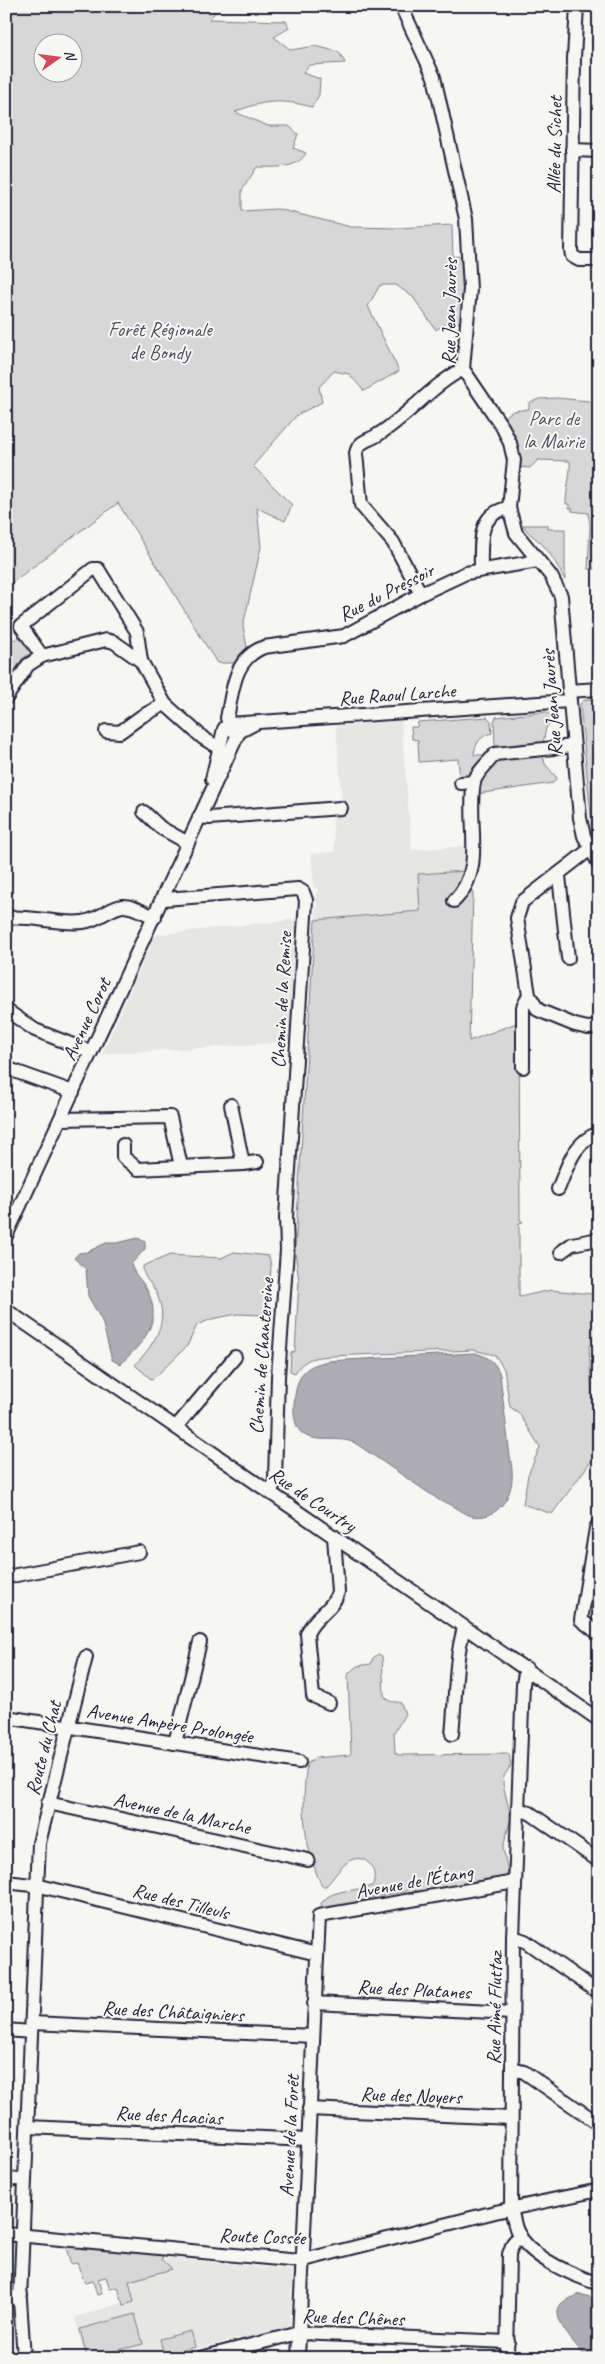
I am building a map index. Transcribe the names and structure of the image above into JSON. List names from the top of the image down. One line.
{"streets":{"street":["Allée du Sichet","Rue Jean Jaurès","Rue du Pressoir","Rue Raoul Larche","Chemin de la Remise","Avenue Corot","Chemin de Chantereine","Rue de Courtry","Avenue Ampère Prolongée","Route du Chat","Avenue de la Marche","Avenue de l’Étang","Rue des Tilleuls","Rue des Platanes","Rue Aimé Fluttaz","Rue des Châtaigniers","Rue des Noyers","Rue des Acacias","Avenue de la Forêt","Route Cossée","Rue des Chênes"]},"crossings":[["Rue Jean Jaurès","Rue du Pressoir"],["Rue Jean Jaurès","Rue Raoul Larche"],["Rue du Pressoir","Rue Raoul Larche"],["Rue du Pressoir","Avenue Corot"],["Rue Raoul Larche","Avenue Corot"],["Chemin de la Remise","Avenue Corot"],["Chemin de la Remise","Chemin de Chantereine"],["Chemin de Chantereine","Rue de Courtry"],["Rue de Courtry","Rue Aimé Fluttaz"],["Avenue Ampère Prolongée","Route du Chat"],["Route du Chat","Avenue de la Marche"],["Route du Chat","Rue des Tilleuls"],["Route du Chat","Rue des Châtaigniers"],["Route du Chat","Rue des Acacias"],["Route du Chat","Route Cossée"],["Avenue de l’Étang","Rue Aimé Fluttaz"],["Avenue de l’Étang","Avenue de la Forêt"],["Rue des Tilleuls","Avenue de la Forêt"],["Rue des Platanes","Rue Aimé Fluttaz"],["Rue des Platanes","Avenue de la Forêt"],["Rue Aimé Fluttaz","Rue des Noyers"],["Rue Aimé Fluttaz","Route Cossée"],["Rue des Châtaigniers","Avenue de la Forêt"],["Rue des Noyers","Avenue de la Forêt"],["Rue des Acacias","Avenue de la Forêt"],["Avenue de la Forêt","Route Cossée"],["Avenue de la Forêt","Rue des Chênes"]],"parks":["Forêt Régionale de Bondy","Parc de la Mairie"],"north":"right"}
